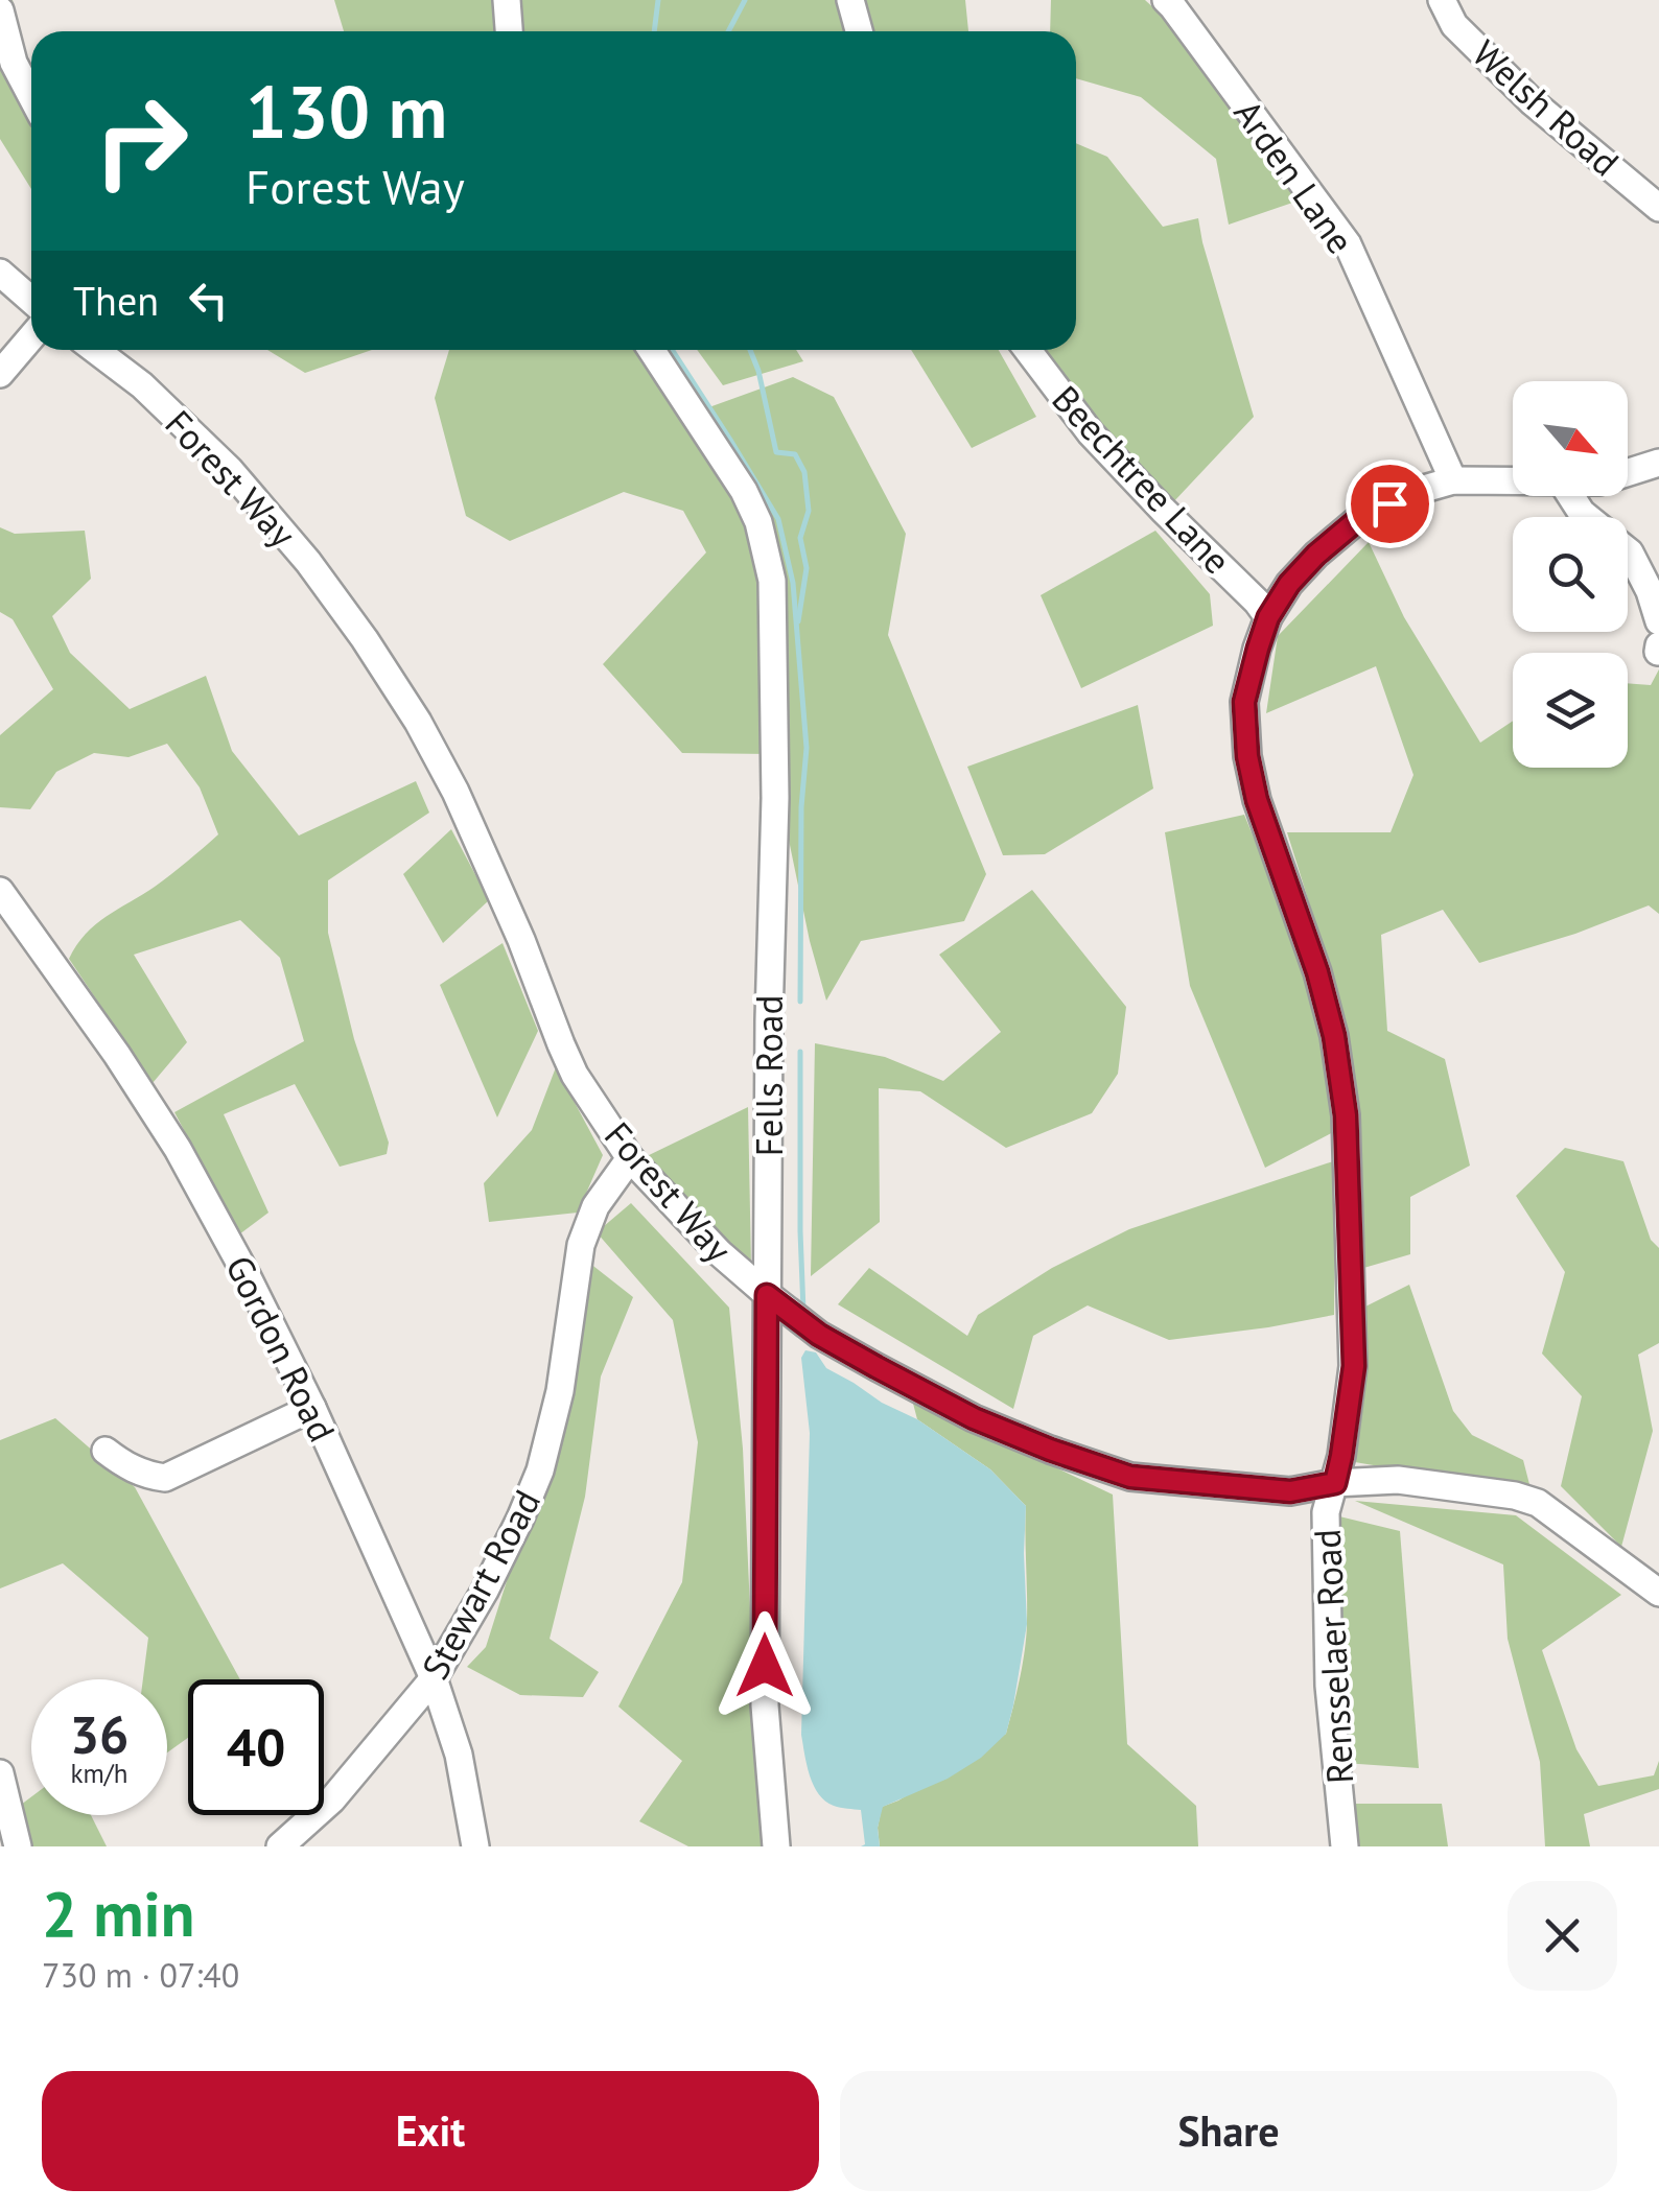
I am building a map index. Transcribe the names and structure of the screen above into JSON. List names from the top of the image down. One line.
{"streets":{"street":["Welsh Road","Arden Lane","Forest Way","Beechtree Lane","Fells Road","Gordon Road","Stewart Road","Rensselaer Road"]},"crossings":[["Arden Lane","Rensselaer Road"],["Forest Way","Fells Road"],["Forest Way","Stewart Road"],["Forest Way","Rensselaer Road"],["Beechtree Lane","Rensselaer Road"],["Gordon Road","Stewart Road"]],"north":"bottom right","page":{"turn":["130 m","Forest Way"],"then":"Then","speed":"36 km/h","limit":"40","heading":["2 min","730 m · 07:40"],"buttons":["Exit","Share"]}}
